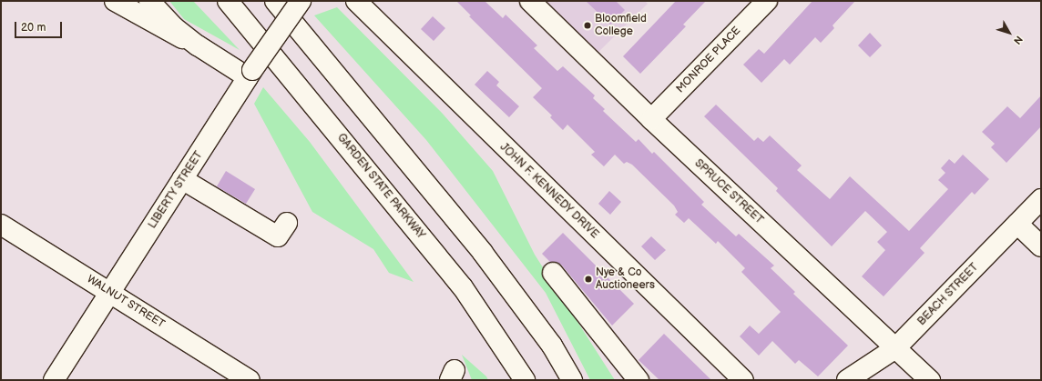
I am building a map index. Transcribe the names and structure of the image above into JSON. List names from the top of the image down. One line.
{"streets":{"main road":["MONROE PLACE","GARDEN STATE PARKWAY","LIBERTY STREET","JOHN F. KENNEDY DRIVE","SPRUCE STREET","BEACH STREET","WALNUT STREET"]},"crossings":[["MONROE PLACE","SPRUCE STREET"],["LIBERTY STREET","WALNUT STREET"],["SPRUCE STREET","BEACH STREET"]],"places":["Bloomfield College","Nye & Co Auctioneers"],"scale_bar":"20 m","north":"bottom right"}
